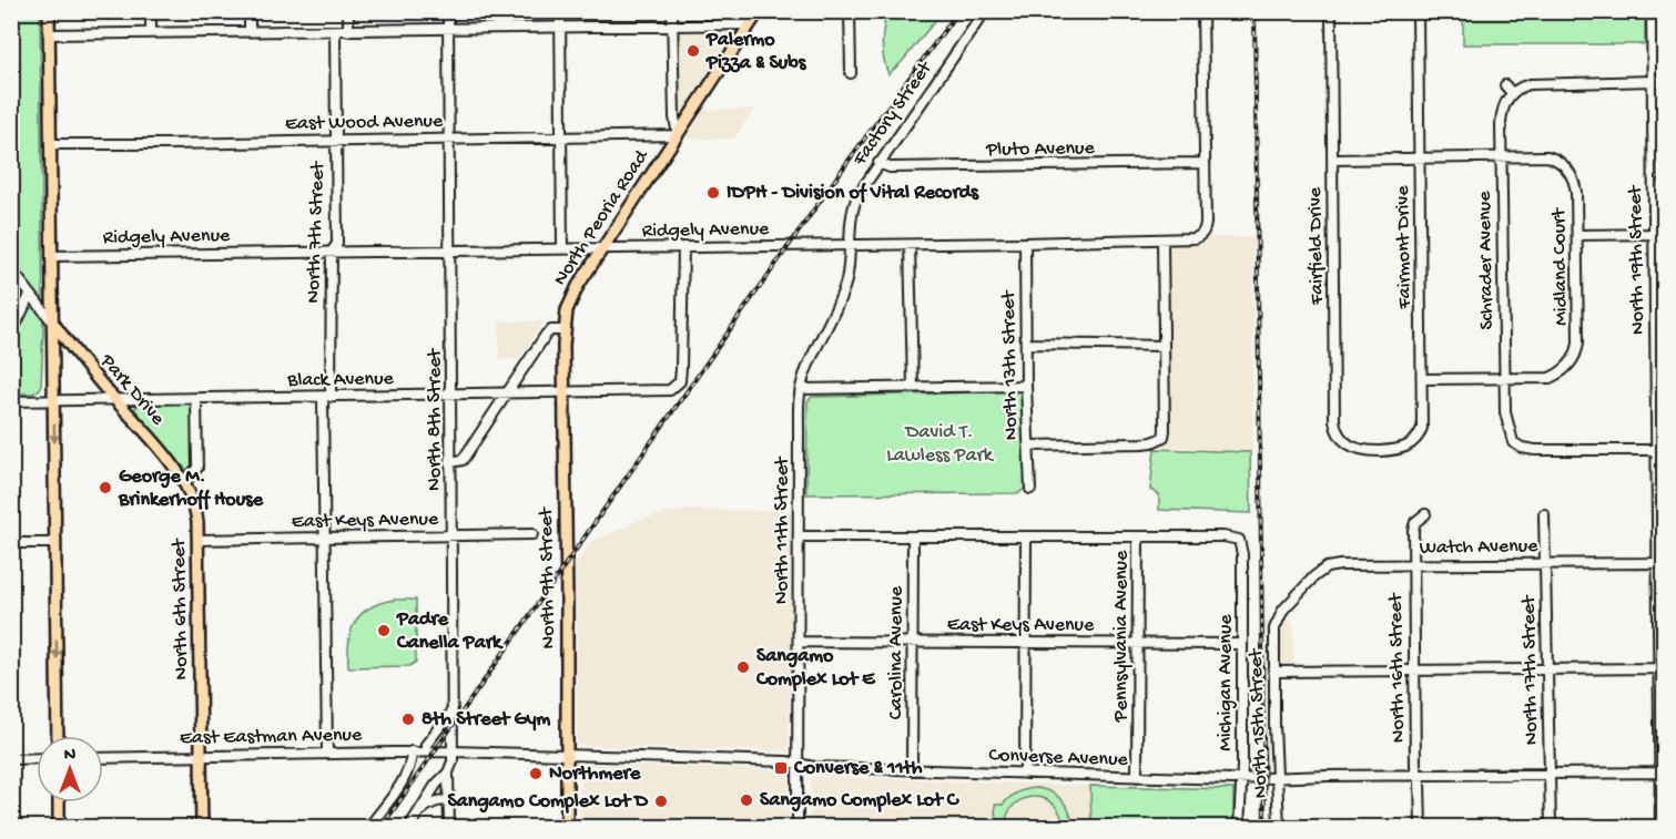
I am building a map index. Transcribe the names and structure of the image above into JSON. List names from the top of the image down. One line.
{"streets":{"main road":["North Peoria Road","Park Drive","North 9th Street","North 6th Street"],"street":["Factory Street","East Wood Avenue","Pluto Avenue","Ridgely Avenue","North 7th Street","Fairfield Drive","Fairmont Drive","Schrader Avenue","North 19th Street","Midland Court","North 13th Street","Black Avenue","North 8th Street","East Keys Avenue","North 11th Street","Watch Avenue","Pennsylvania Avenue","Carolina Avenue","North 16th Street","North 17th Street","Michigan Avenue","North 15th Street","East Eastman Avenue","Converse Avenue"]},"crossings":[["Factory Street","Pluto Avenue"],["Factory Street","Ridgely Avenue"],["Factory Street","North 11th Street"],["East Wood Avenue","North Peoria Road"],["East Wood Avenue","North 7th Street"],["East Wood Avenue","North 8th Street"],["Pluto Avenue","Ridgely Avenue"],["North Peoria Road","Ridgely Avenue"],["North Peoria Road","North 9th Street"],["Ridgely Avenue","North 7th Street"],["Ridgely Avenue","North 13th Street"],["Ridgely Avenue","Black Avenue"],["Ridgely Avenue","North 8th Street"],["Ridgely Avenue","North 11th Street"],["North 7th Street","Black Avenue"],["North 7th Street","East Keys Avenue"],["North 7th Street","East Eastman Avenue"],["Fairfield Drive","Fairmont Drive"],["Fairfield Drive","Midland Court"],["Fairmont Drive","Midland Court"],["Schrader Avenue","North 19th Street"],["Schrader Avenue","Midland Court"],["North 19th Street","Watch Avenue"],["North 19th Street","Converse Avenue"],["Black Avenue","Park Drive"],["Black Avenue","North 8th Street"],["Black Avenue","North 9th Street"],["Park Drive","North 6th Street"],["North 8th Street","East Keys Avenue"],["North 8th Street","East Eastman Avenue"],["North 8th Street","Converse Avenue"],["East Keys Avenue","North 11th Street"],["East Keys Avenue","North 6th Street"],["East Keys Avenue","Pennsylvania Avenue"],["East Keys Avenue","Carolina Avenue"],["East Keys Avenue","Michigan Avenue"],["North 11th Street","Converse Avenue"],["Watch Avenue","North 16th Street"],["Watch Avenue","North 17th Street"],["Watch Avenue","North 15th Street"],["North 9th Street","Converse Avenue"],["North 6th Street","East Eastman Avenue"],["Pennsylvania Avenue","Michigan Avenue"],["Pennsylvania Avenue","Converse Avenue"],["Carolina Avenue","Converse Avenue"],["North 16th Street","Converse Avenue"],["North 17th Street","Converse Avenue"],["Michigan Avenue","Converse Avenue"],["North 15th Street","Converse Avenue"],["East Eastman Avenue","Converse Avenue"]],"parks":["David T. Lawless Park"],"places":{"other":["Palermo Pizza & Subs","IDPH - Division of Vital Records","George M. Brinkerhoff House","Padre Canella Park","Sangamo Complex Lot E","8th Street Gym","Northmere","Sangamo Complex Lot C","Sangamo Complex Lot D"],"transit":["Converse & 11th"]},"north":"top"}
